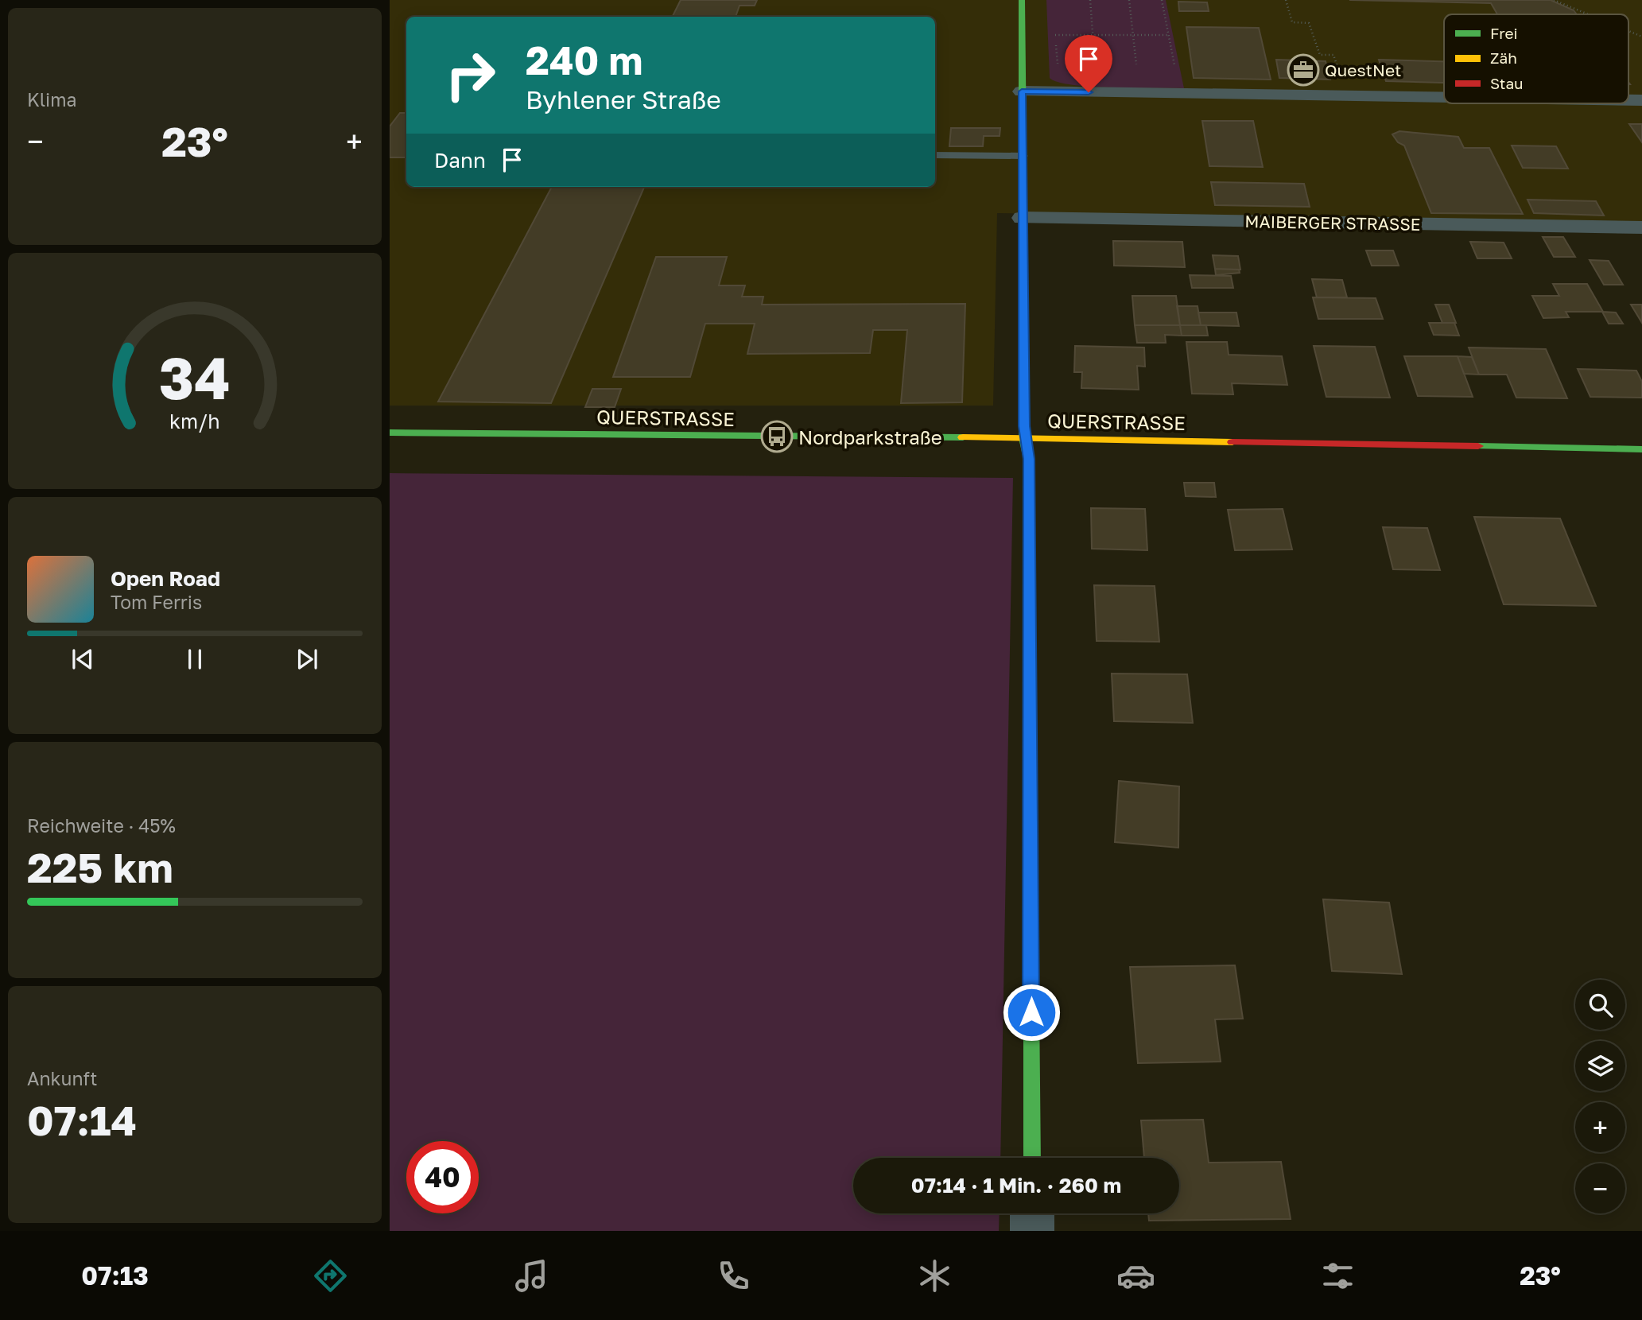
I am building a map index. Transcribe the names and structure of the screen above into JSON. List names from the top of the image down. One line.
{"streets":{"street":["MAIBERGER STRASSE","QUERSTRASSE"]},"places":{"office":["QuestNet"],"bus stop":["Nordparkstraße"]},"legend":["Frei","Zäh","Stau"],"page":{"tile":["Klima",["Reichweite · 45%","225 km"],["Ankunft","07:14"]],"turn":["240 m","Byhlener Straße"],"heat":["−","23°","+"],"then":"Dann","song":["Open Road","Tom Ferris"],"map_buttons":["+","−"],"limit":"40","trip":"07:14 · 1 Min. · 260 m","tabs":["07:13","23°"],"gauge":["34","km/h"]}}
